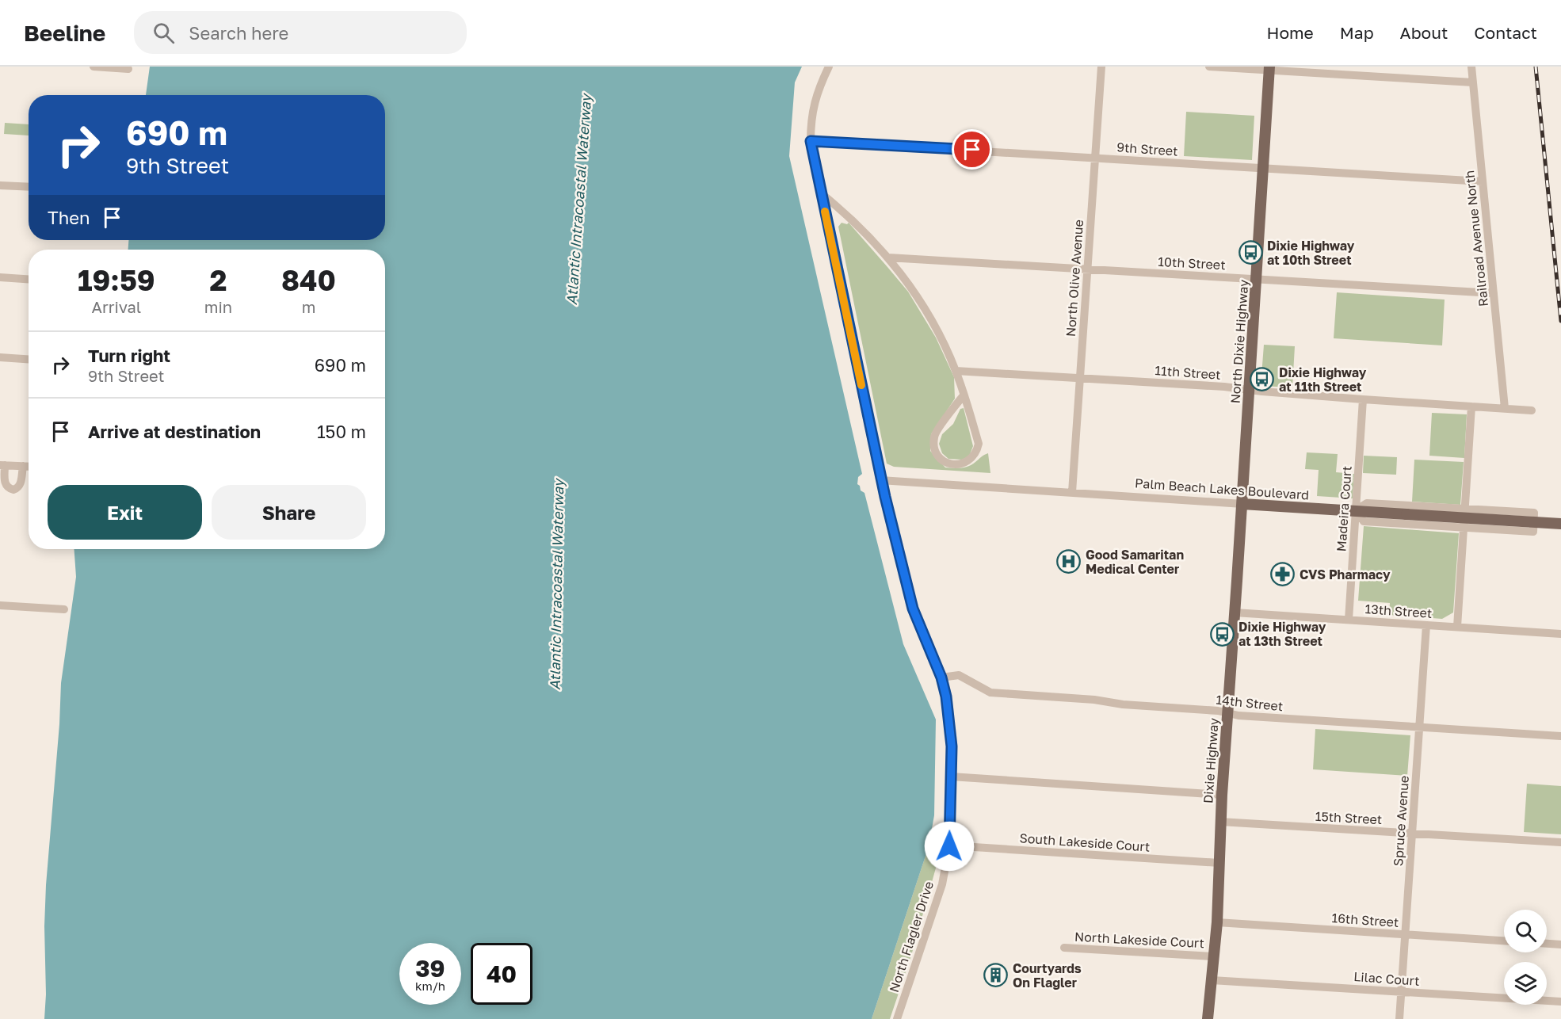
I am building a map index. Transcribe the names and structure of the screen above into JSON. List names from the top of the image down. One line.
{"streets":{"main road":["North Dixie Highway","Palm Beach Lakes Boulevard","Dixie Highway"],"street":["9th Street","Railroad Avenue North","10th Street","North Olive Avenue","11th Street","Madeira Court","13th Street","14th Street","15th Street","Spruce Avenue","South Lakeside Court","16th Street","North Flagler Drive","North Lakeside Court","Lilac Court"]},"crossings":[["9th Street","Railroad Avenue North"],["9th Street","North Olive Avenue"],["9th Street","North Dixie Highway"],["9th Street","North Flagler Drive"],["Railroad Avenue North","10th Street"],["Railroad Avenue North","11th Street"],["10th Street","North Olive Avenue"],["10th Street","North Dixie Highway"],["North Olive Avenue","11th Street"],["North Olive Avenue","Palm Beach Lakes Boulevard"],["North Dixie Highway","11th Street"],["North Dixie Highway","Palm Beach Lakes Boulevard"],["North Dixie Highway","Dixie Highway"],["11th Street","Madeira Court"],["Palm Beach Lakes Boulevard","Madeira Court"],["Palm Beach Lakes Boulevard","Dixie Highway"],["Palm Beach Lakes Boulevard","North Flagler Drive"],["Madeira Court","13th Street"],["13th Street","Dixie Highway"],["13th Street","Spruce Avenue"],["14th Street","Dixie Highway"],["14th Street","Spruce Avenue"],["14th Street","North Flagler Drive"],["Dixie Highway","15th Street"],["Dixie Highway","South Lakeside Court"],["Dixie Highway","16th Street"],["Dixie Highway","North Lakeside Court"],["Dixie Highway","Lilac Court"],["15th Street","Spruce Avenue"],["Spruce Avenue","16th Street"],["Spruce Avenue","Lilac Court"],["South Lakeside Court","North Flagler Drive"]],"water":["Atlantic Intracoastal Waterway"],"places":{"bus stop":["Dixie Highway at 10th Street","Dixie Highway at 11th Street","Dixie Highway at 13th Street"],"hospital":["Good Samaritan Medical Center"],"pharmacy":["CVS Pharmacy"],"building":["Courtyards On Flagler"]},"page":{"header":"Beeline","search":"Search here","nav":["Home","Map","About","Contact"],"turn":["690 m","9th Street"],"then":"Then","eta":["19:59","Arrival","2","min","840","m"],"list":[{"name":"Turn right","note":"9th Street","value":"690 m"},{"name":"Arrive at destination","value":"150 m"}],"buttons":["Exit","Share"],"speed":"39 km/h","limit":"40"}}
